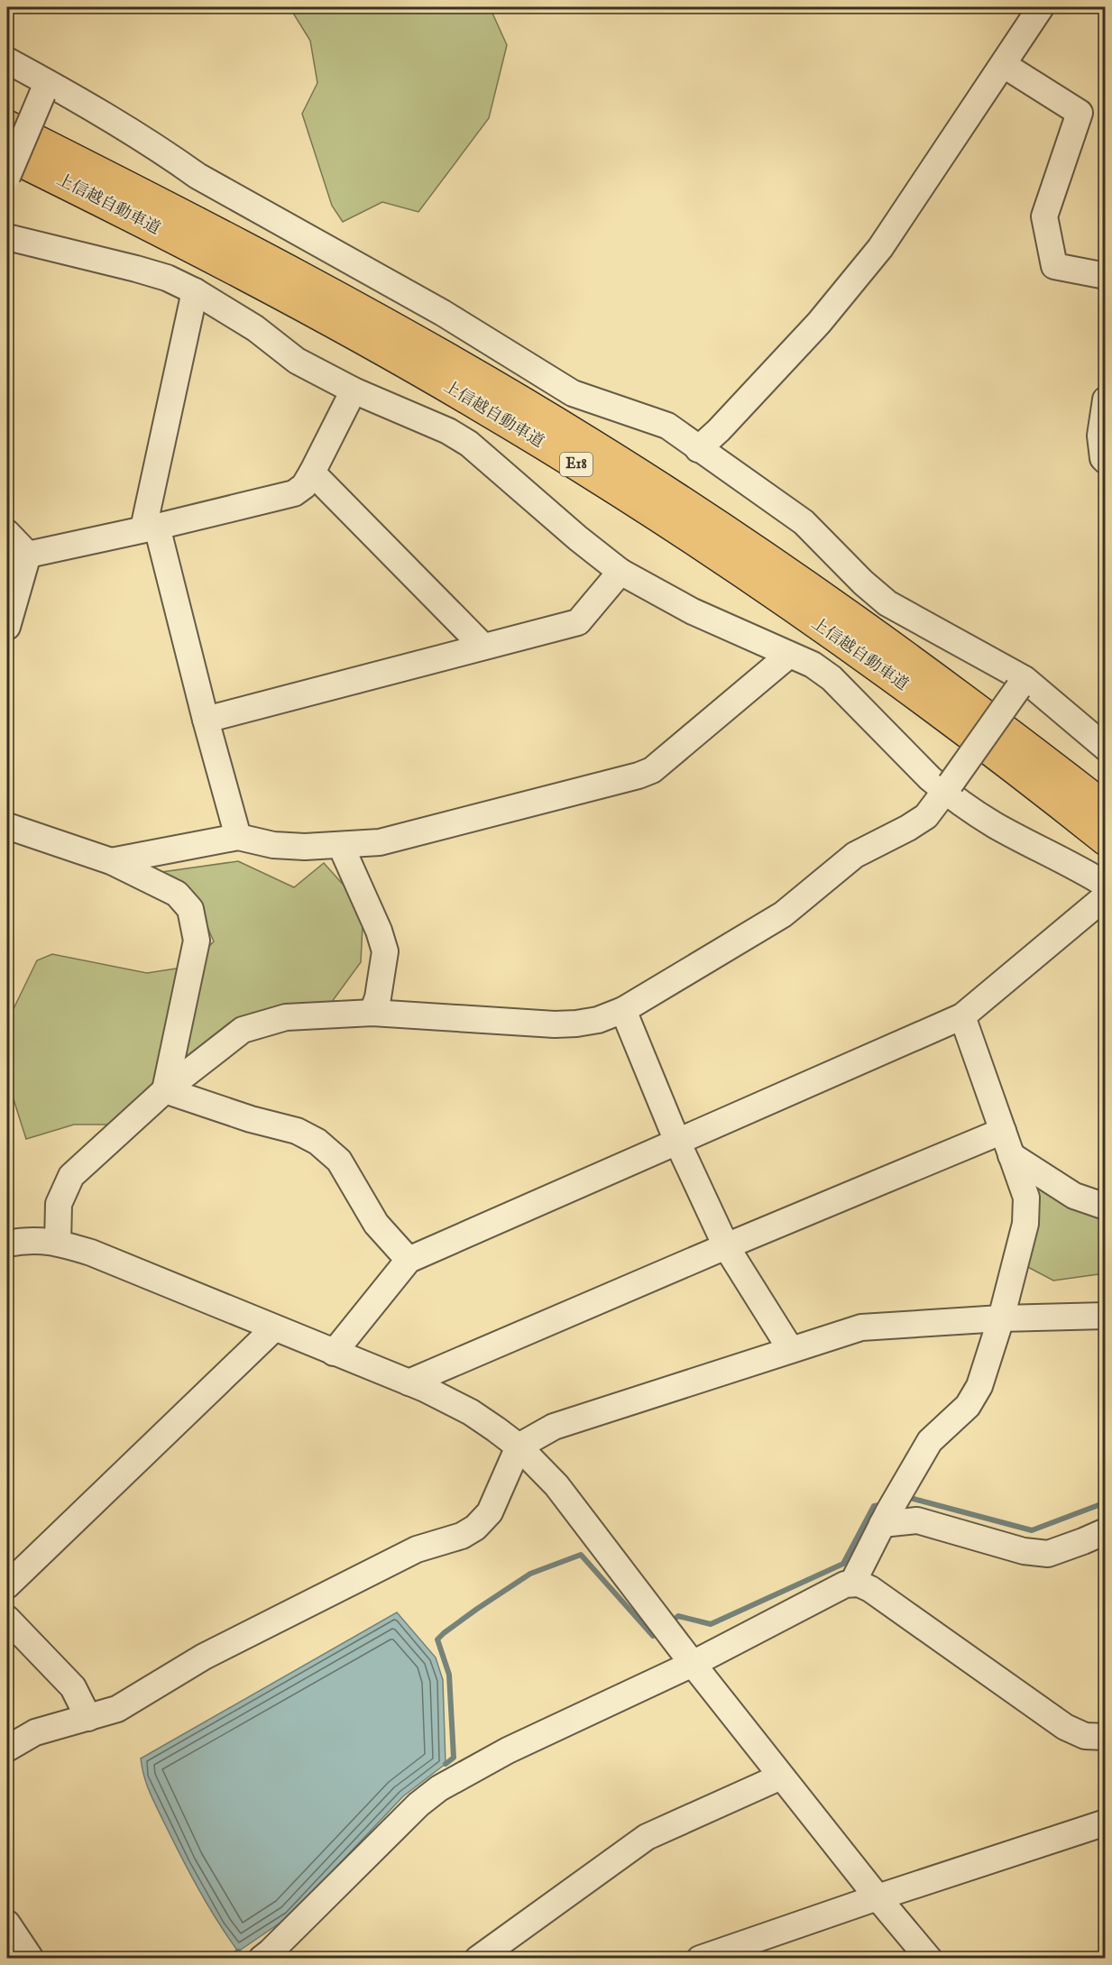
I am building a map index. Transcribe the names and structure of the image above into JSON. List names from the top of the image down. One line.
{"streets":{"highway":["上信越自動車道","E18"]}}
